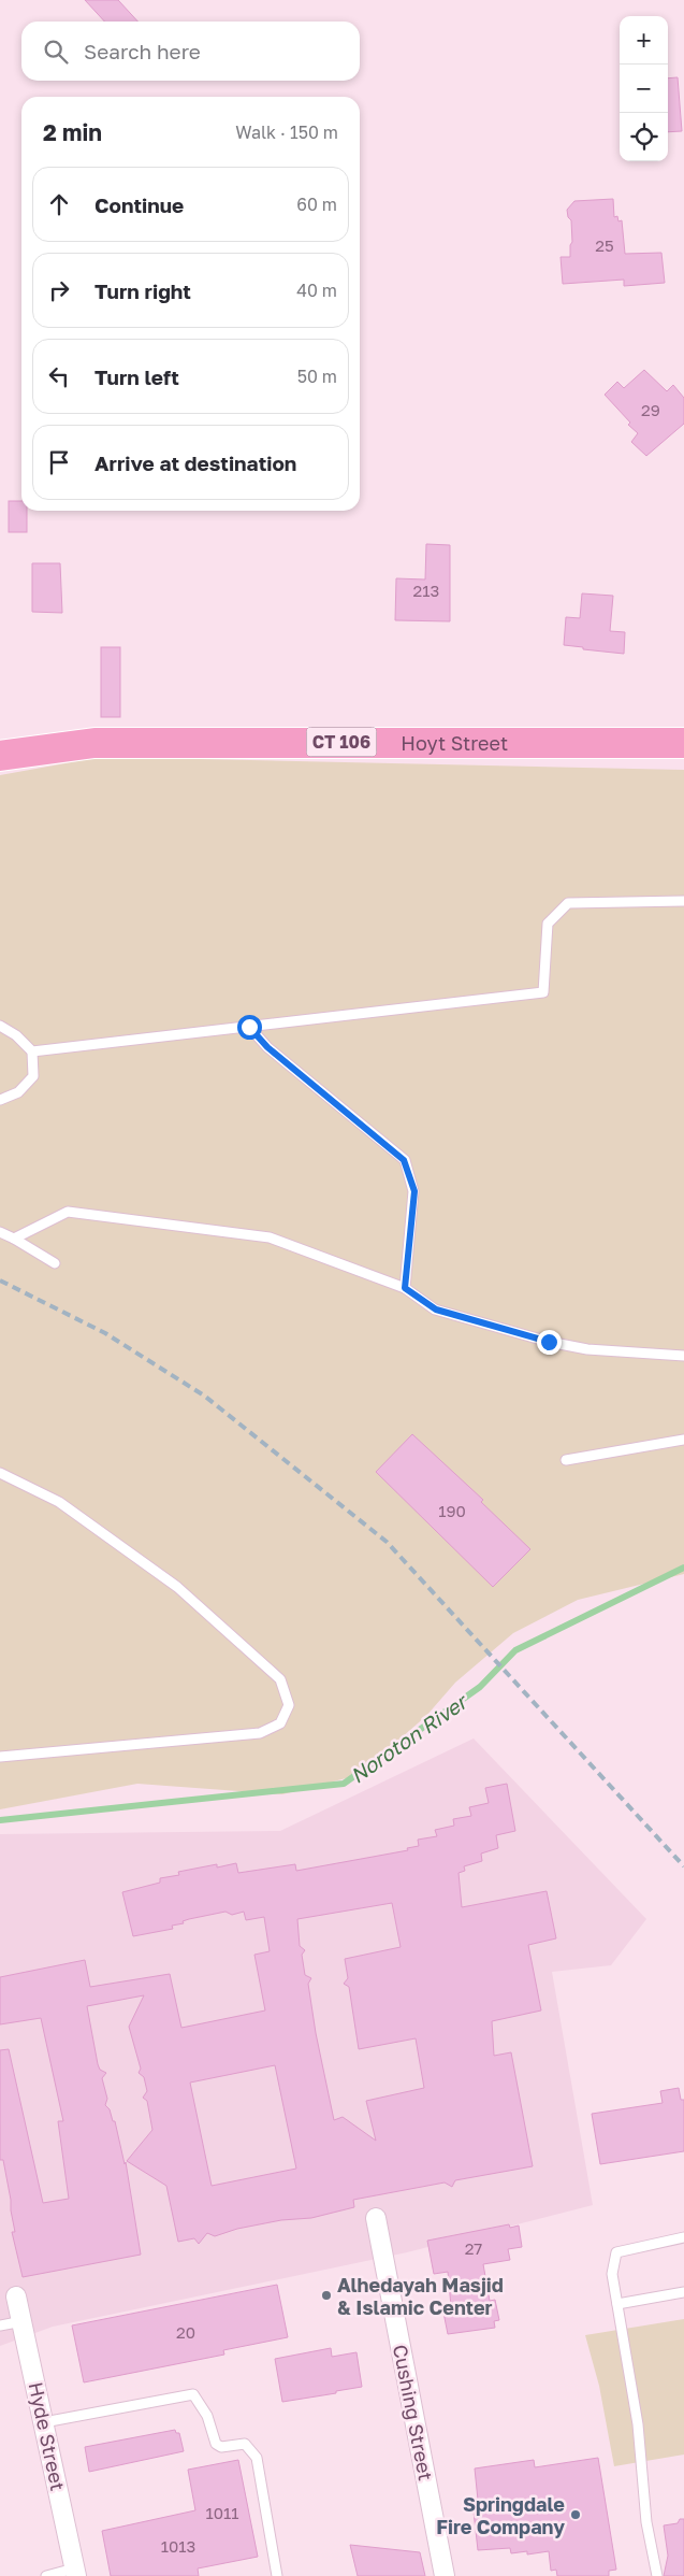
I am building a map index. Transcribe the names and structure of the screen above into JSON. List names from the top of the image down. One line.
{"streets":{"main road":["CT 106","Hoyt Street"],"street":["Cushing Street","Hyde Street"]},"water":["Noroton River"],"places":["Alhedayah Masjid & Islamic Center","Springdale Fire Company"],"house_numbers":["25","29","213","190","27","20","1011","1013"],"page":{"map_buttons":["+","−"],"search":"Search here","heading":["2 min","Walk · 150 m"],"list":[["Continue","60 m"],["Turn right","40 m"],["Turn left","50 m"],"Arrive at destination"]}}
